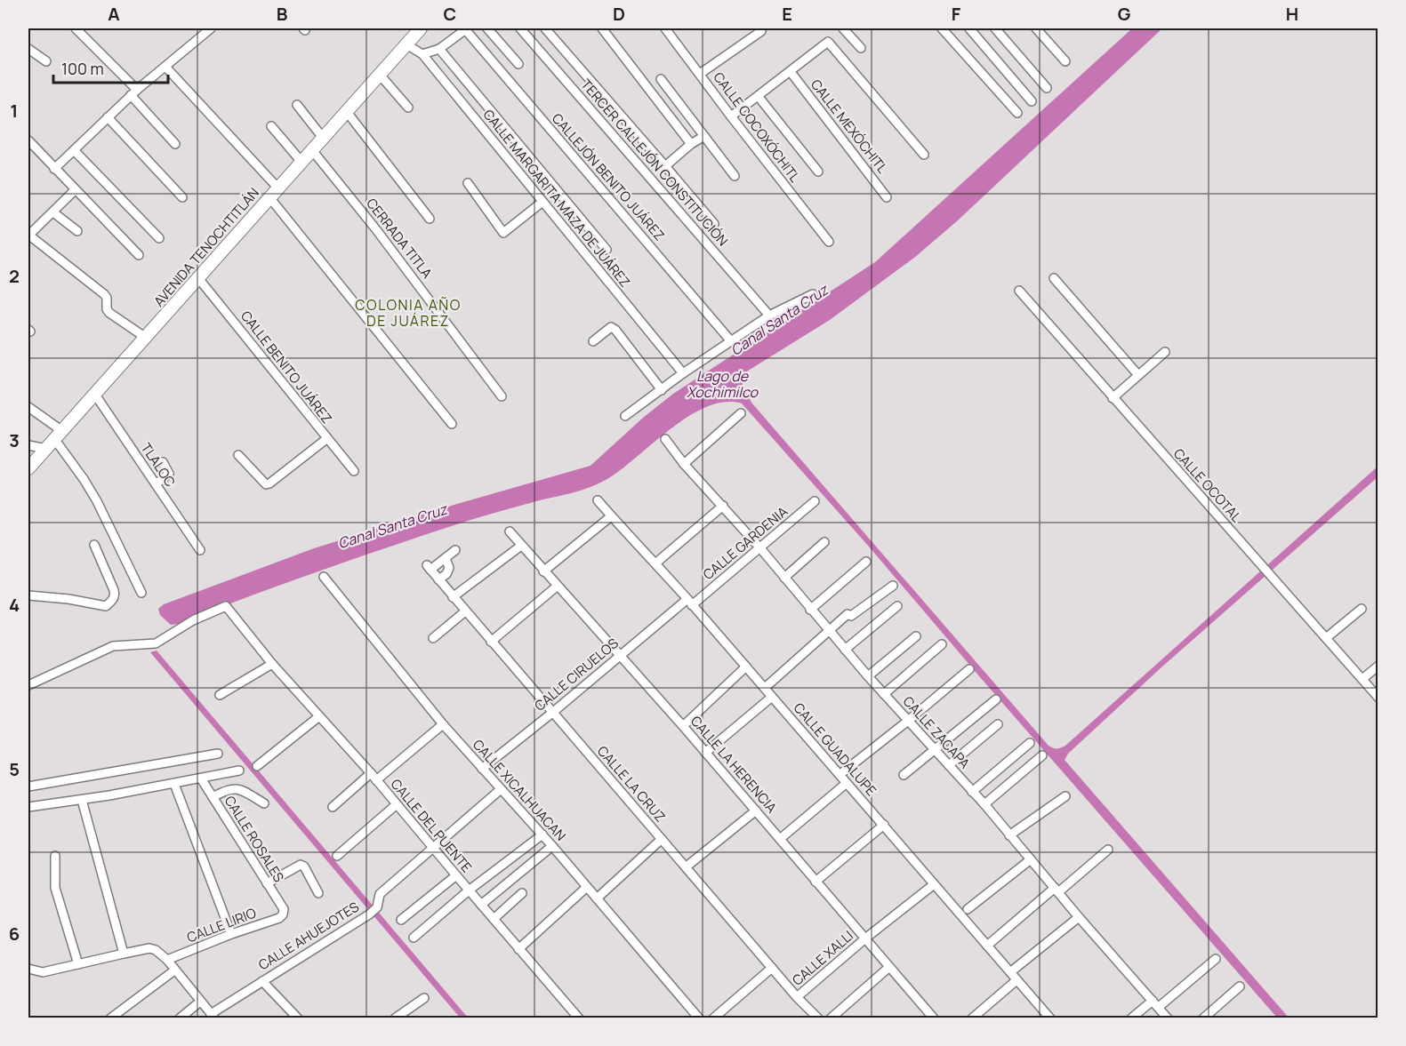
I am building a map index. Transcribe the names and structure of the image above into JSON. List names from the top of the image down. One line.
{"streets":{"main road":["AVENIDA TENOCHTITLÁN"],"street":["CALLE MEXÓCHITL","CALLE COCOXÓCHITL","TERCER CALLEJÓN CONSTITUCIÓN","CALLEJÓN BENITO JUÁREZ","CALLE MARGARITA MAZA DE JUÁREZ","CERRADA TITLA","CALLE BENITO JUÁREZ","TLALOC","CALLE OCOTAL","CALLE GARDENIA","CALLE CIRUELOS","CALLE ZACAPA","CALLE GUADALUPE","CALLE LA HERENCIA","CALLE LA CRUZ","CALLE XICALHUACAN","CALLE DEL PUENTE","CALLE ROSALES","CALLE LIRIO","CALLE AHUEJOTES","CALLE XALLI"]},"crossings":[["CALLE MARGARITA MAZA DE JUÁREZ","AVENIDA TENOCHTITLÁN"],["CERRADA TITLA","AVENIDA TENOCHTITLÁN"],["AVENIDA TENOCHTITLÁN","CALLE BENITO JUÁREZ"],["AVENIDA TENOCHTITLÁN","TLALOC"],["CALLE GARDENIA","CALLE CIRUELOS"],["CALLE GARDENIA","CALLE ZACAPA"],["CALLE GARDENIA","CALLE GUADALUPE"],["CALLE CIRUELOS","CALLE GUADALUPE"],["CALLE CIRUELOS","CALLE LA HERENCIA"],["CALLE CIRUELOS","CALLE LA CRUZ"],["CALLE CIRUELOS","CALLE XICALHUACAN"],["CALLE GUADALUPE","CALLE XALLI"],["CALLE LA HERENCIA","CALLE XALLI"],["CALLE LA CRUZ","CALLE XALLI"],["CALLE XICALHUACAN","CALLE AHUEJOTES"],["CALLE DEL PUENTE","CALLE AHUEJOTES"],["CALLE ROSALES","CALLE LIRIO"]],"districts":["COLONIA AÑO DE JUÁREZ"],"water":["Canal Santa Cruz","Lago de Xochimilco"],"scale_bar":"100 m","grid":{"columns":["A","B","C","D","E","F","G","H"],"rows":["1","2","3","4","5","6"]}}
